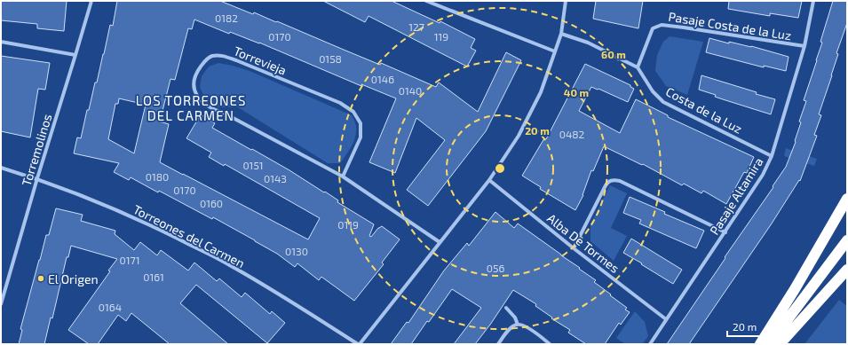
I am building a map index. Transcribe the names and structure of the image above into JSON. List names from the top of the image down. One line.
{"streets":{"street":["Pasaje Costa de la Luz","Torrevieja","Costa de la Luz","Torremolinos","Pasaje Altamira","Torreones del Carmen","Alba De Tormes"]},"crossings":[["Pasaje Costa de la Luz","Costa de la Luz"],["Pasaje Costa de la Luz","Pasaje Altamira"],["Costa de la Luz","Pasaje Altamira"],["Torremolinos","Torreones del Carmen"],["Pasaje Altamira","Alba De Tormes"]],"districts":["LOS TORREONES DEL CARMEN"],"places":["El Origen"],"house_numbers":["0182","127","0170","119","0158","0146","0140","0482","0151","0180","0143","0170","0160","0119","0130","0171","056","0161","0164"],"scale_bar":"20 m","rings":["60 m","40 m","20 m"]}
